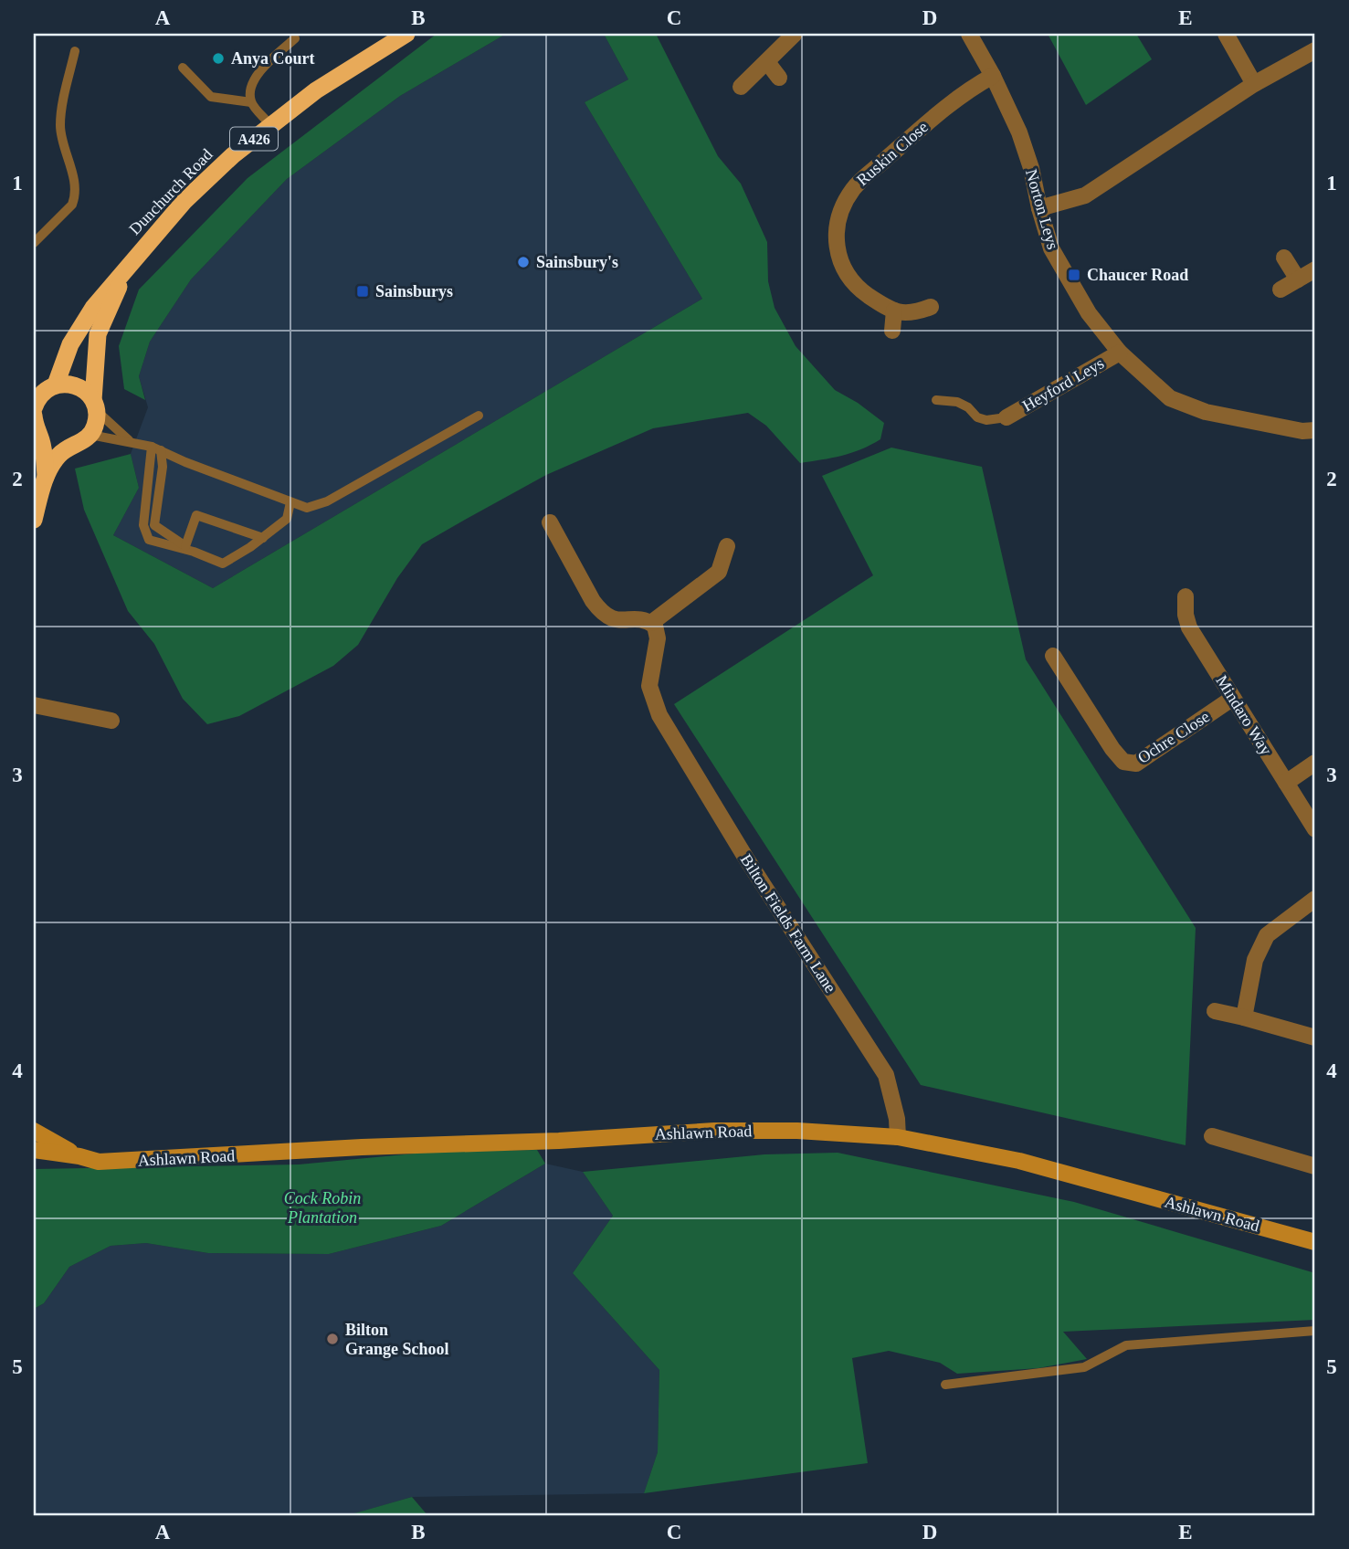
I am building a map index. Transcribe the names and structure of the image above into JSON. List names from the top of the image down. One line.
{"streets":{"highway":["A426","Dunchurch Road"],"main road":["Ashlawn Road"],"street":["Ruskin Close","Norton Leys","Heyford Leys","Mindaro Way","Ochre Close","Bilton Fields Farm Lane"]},"crossings":[["Ruskin Close","Norton Leys"],["Norton Leys","Heyford Leys"],["Mindaro Way","Ochre Close"],["Bilton Fields Farm Lane","Ashlawn Road"]],"parks":["Cock Robin Plantation"],"places":{"other":["Anya Court","Sainsbury's","Bilton Grange School"],"transit":["Chaucer Road","Sainsburys"]},"grid":{"columns":["A","B","C","D","E"],"rows":["1","2","3","4","5"]}}
